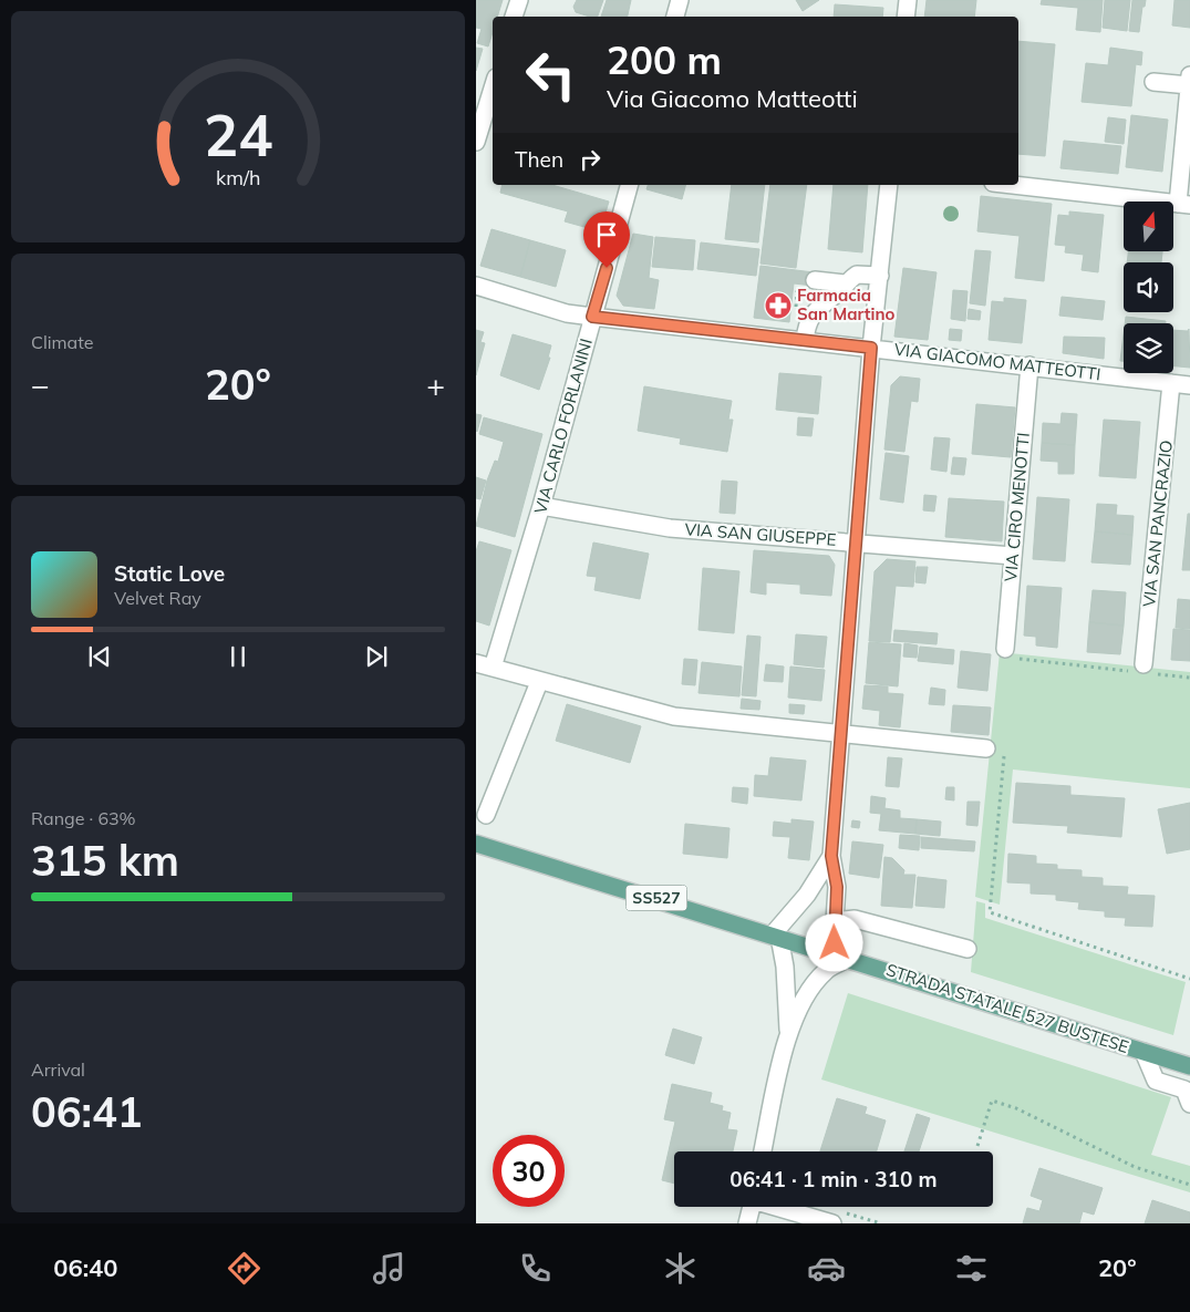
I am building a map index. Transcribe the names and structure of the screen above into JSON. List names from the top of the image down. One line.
{"streets":{"main road":["SS527","STRADA STATALE 527 BUSTESE"],"street":["VIA GIACOMO MATTEOTTI","VIA CARLO FORLANINI","VIA CIRO MENOTTI","VIA SAN PANCRAZIO","VIA SAN GIUSEPPE"]},"crossings":[["VIA GIACOMO MATTEOTTI","VIA CARLO FORLANINI"],["VIA GIACOMO MATTEOTTI","VIA CIRO MENOTTI"],["VIA GIACOMO MATTEOTTI","VIA SAN PANCRAZIO"],["VIA CARLO FORLANINI","VIA SAN GIUSEPPE"],["VIA CIRO MENOTTI","VIA SAN GIUSEPPE"]],"places":{"pharmacy":["Farmacia San Martino"]},"north":"top","page":{"turn":["200 m","Via Giacomo Matteotti"],"then":"Then","tile":["Climate",["Range · 63%","315 km"],["Arrival","06:41"]],"heat":["−","20°","+"],"song":["Static Love","Velvet Ray"],"limit":"30","trip":"06:41 · 1 min · 310 m","tabs":["06:40","20°"],"gauge":["24","km/h"]}}
